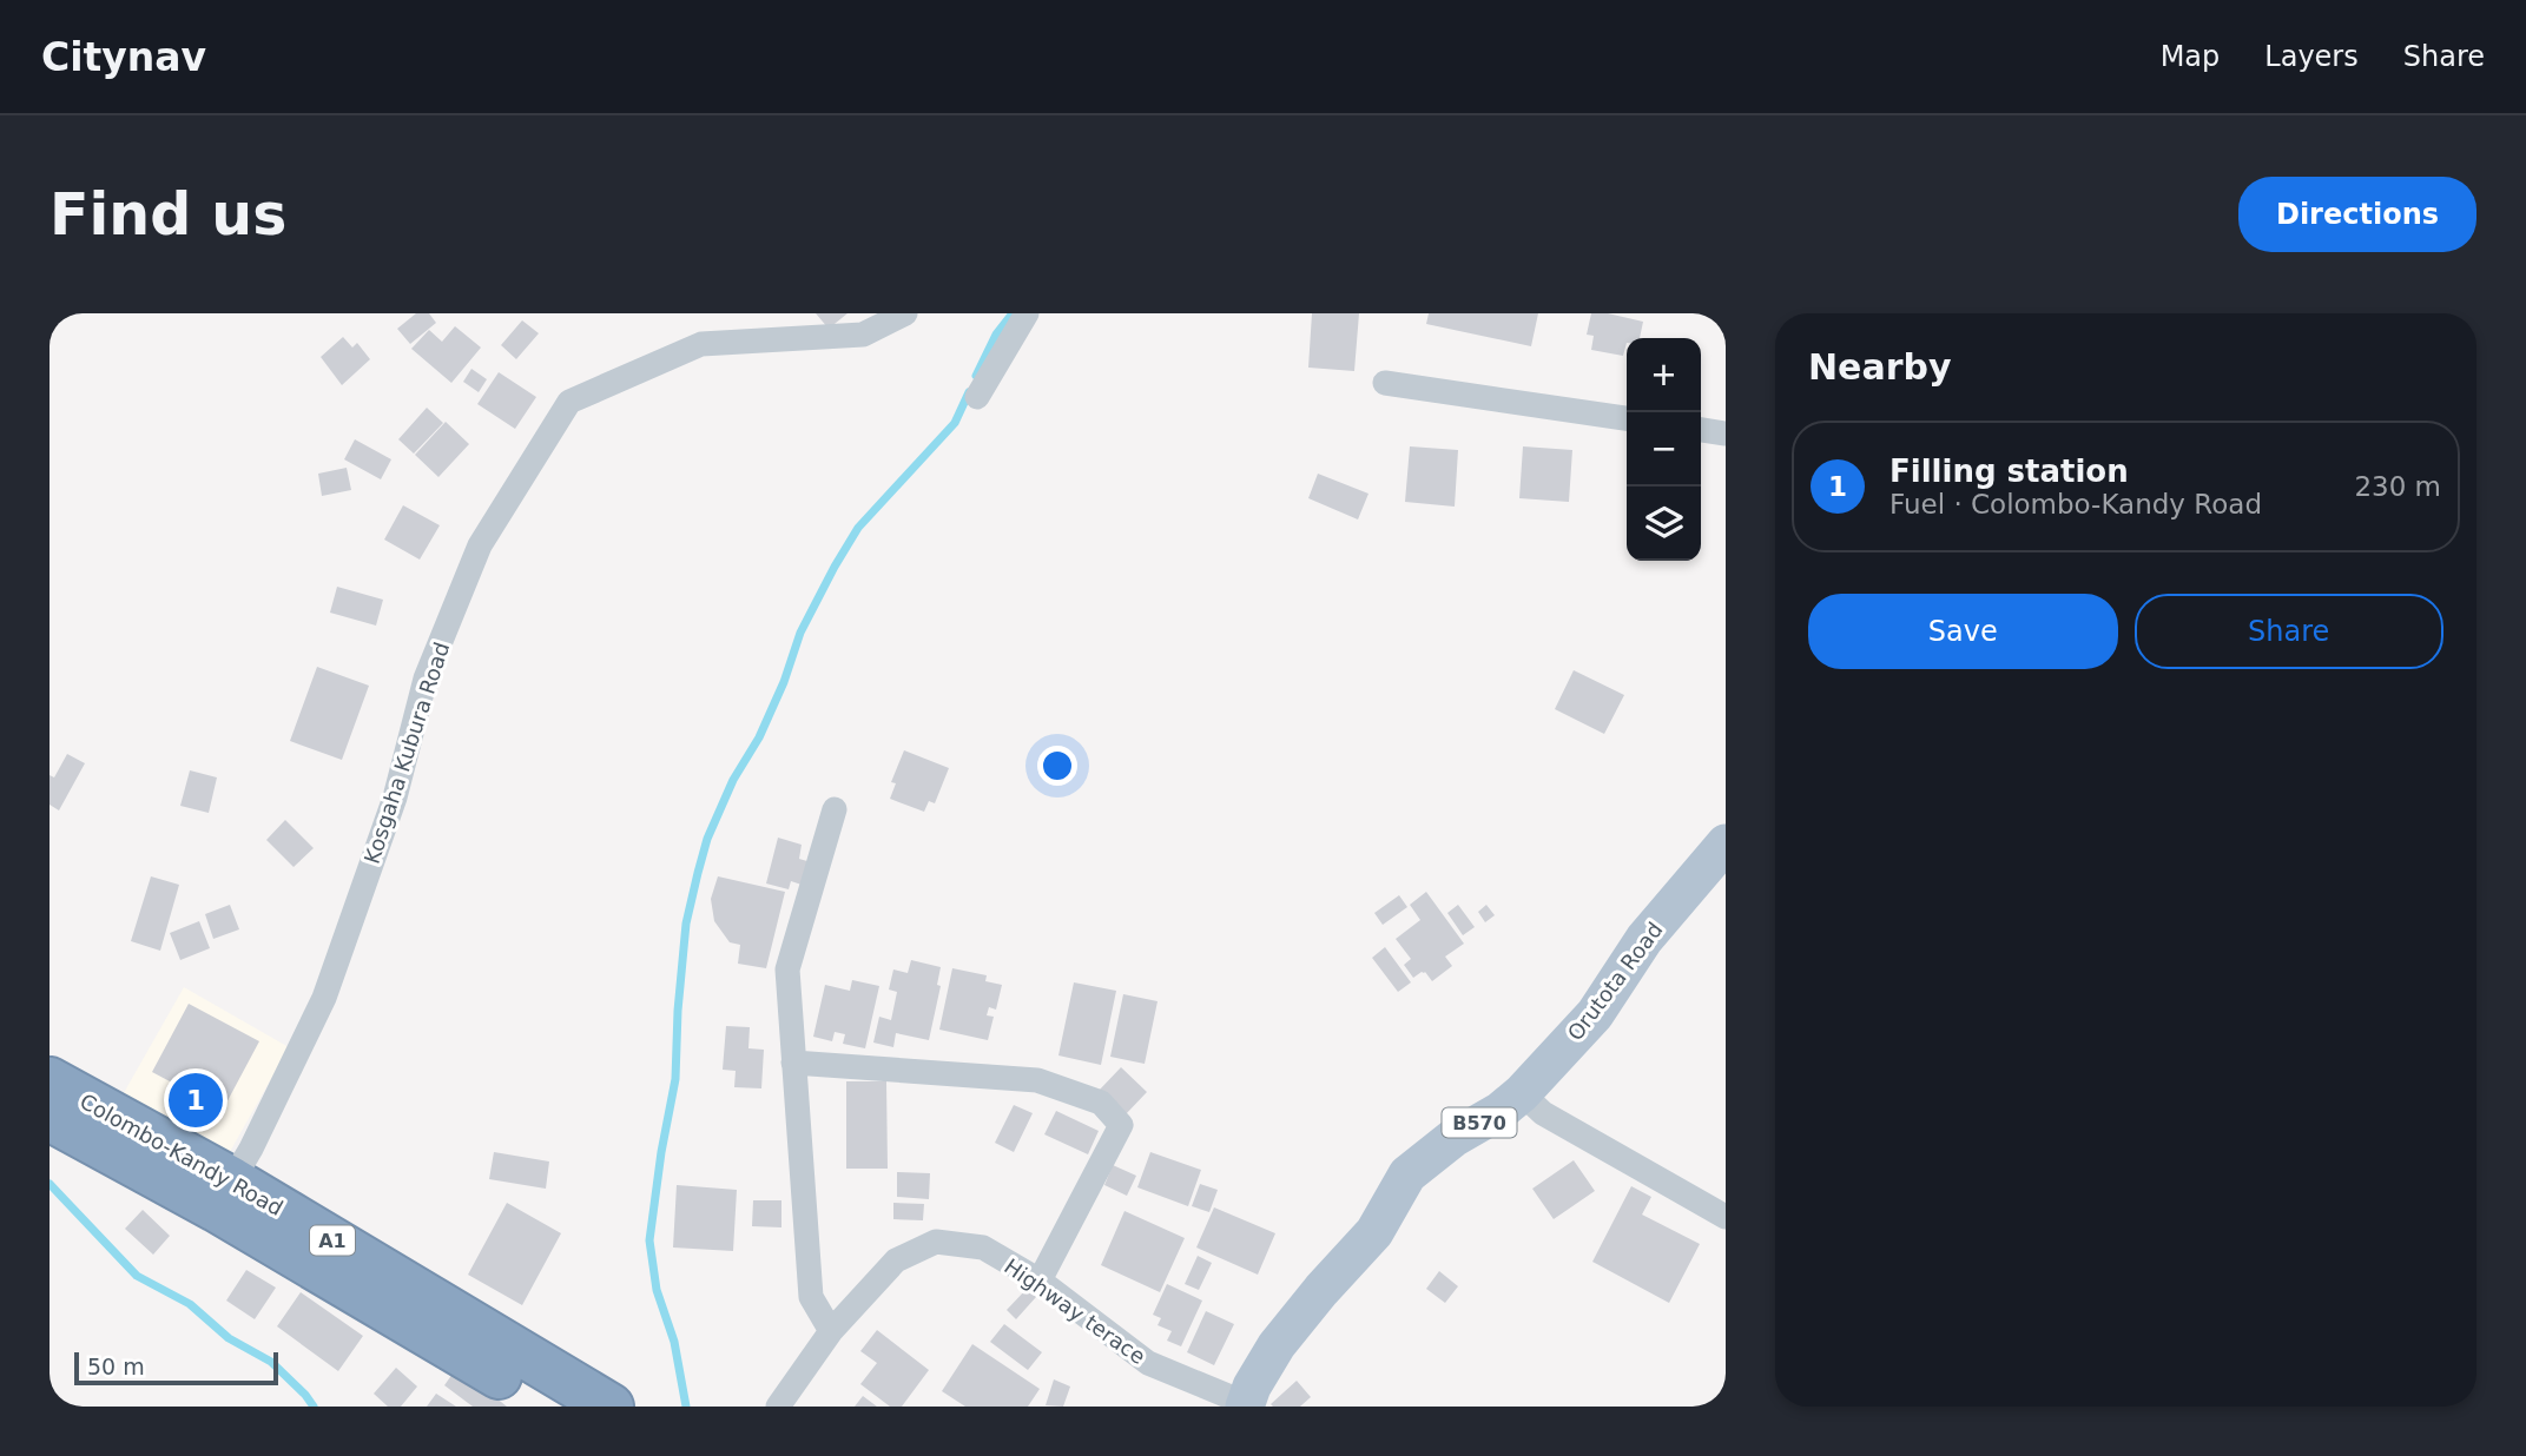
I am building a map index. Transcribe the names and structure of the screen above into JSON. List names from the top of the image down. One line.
{"streets":{"highway":["Colombo-Kandy Road","A1"],"main road":["Orutota Road","B570"],"street":["Kosgaha Kubura Road","Highway terace"]},"crossings":[["Kosgaha Kubura Road","Colombo-Kandy Road"],["Orutota Road","Highway terace"]],"scale_bar":"50 m","page":{"header":"Citynav","nav":["Map","Layers","Share"],"buttons":["Directions",["Save","Share"]],"title":"Find us","heading":"Nearby","map_buttons":["+","−"],"list":[{"mark":"1","name":"Filling station","note":"Fuel · Colombo-Kandy Road","value":"230 m"}],"pins":"1","scale":"50 m"}}
